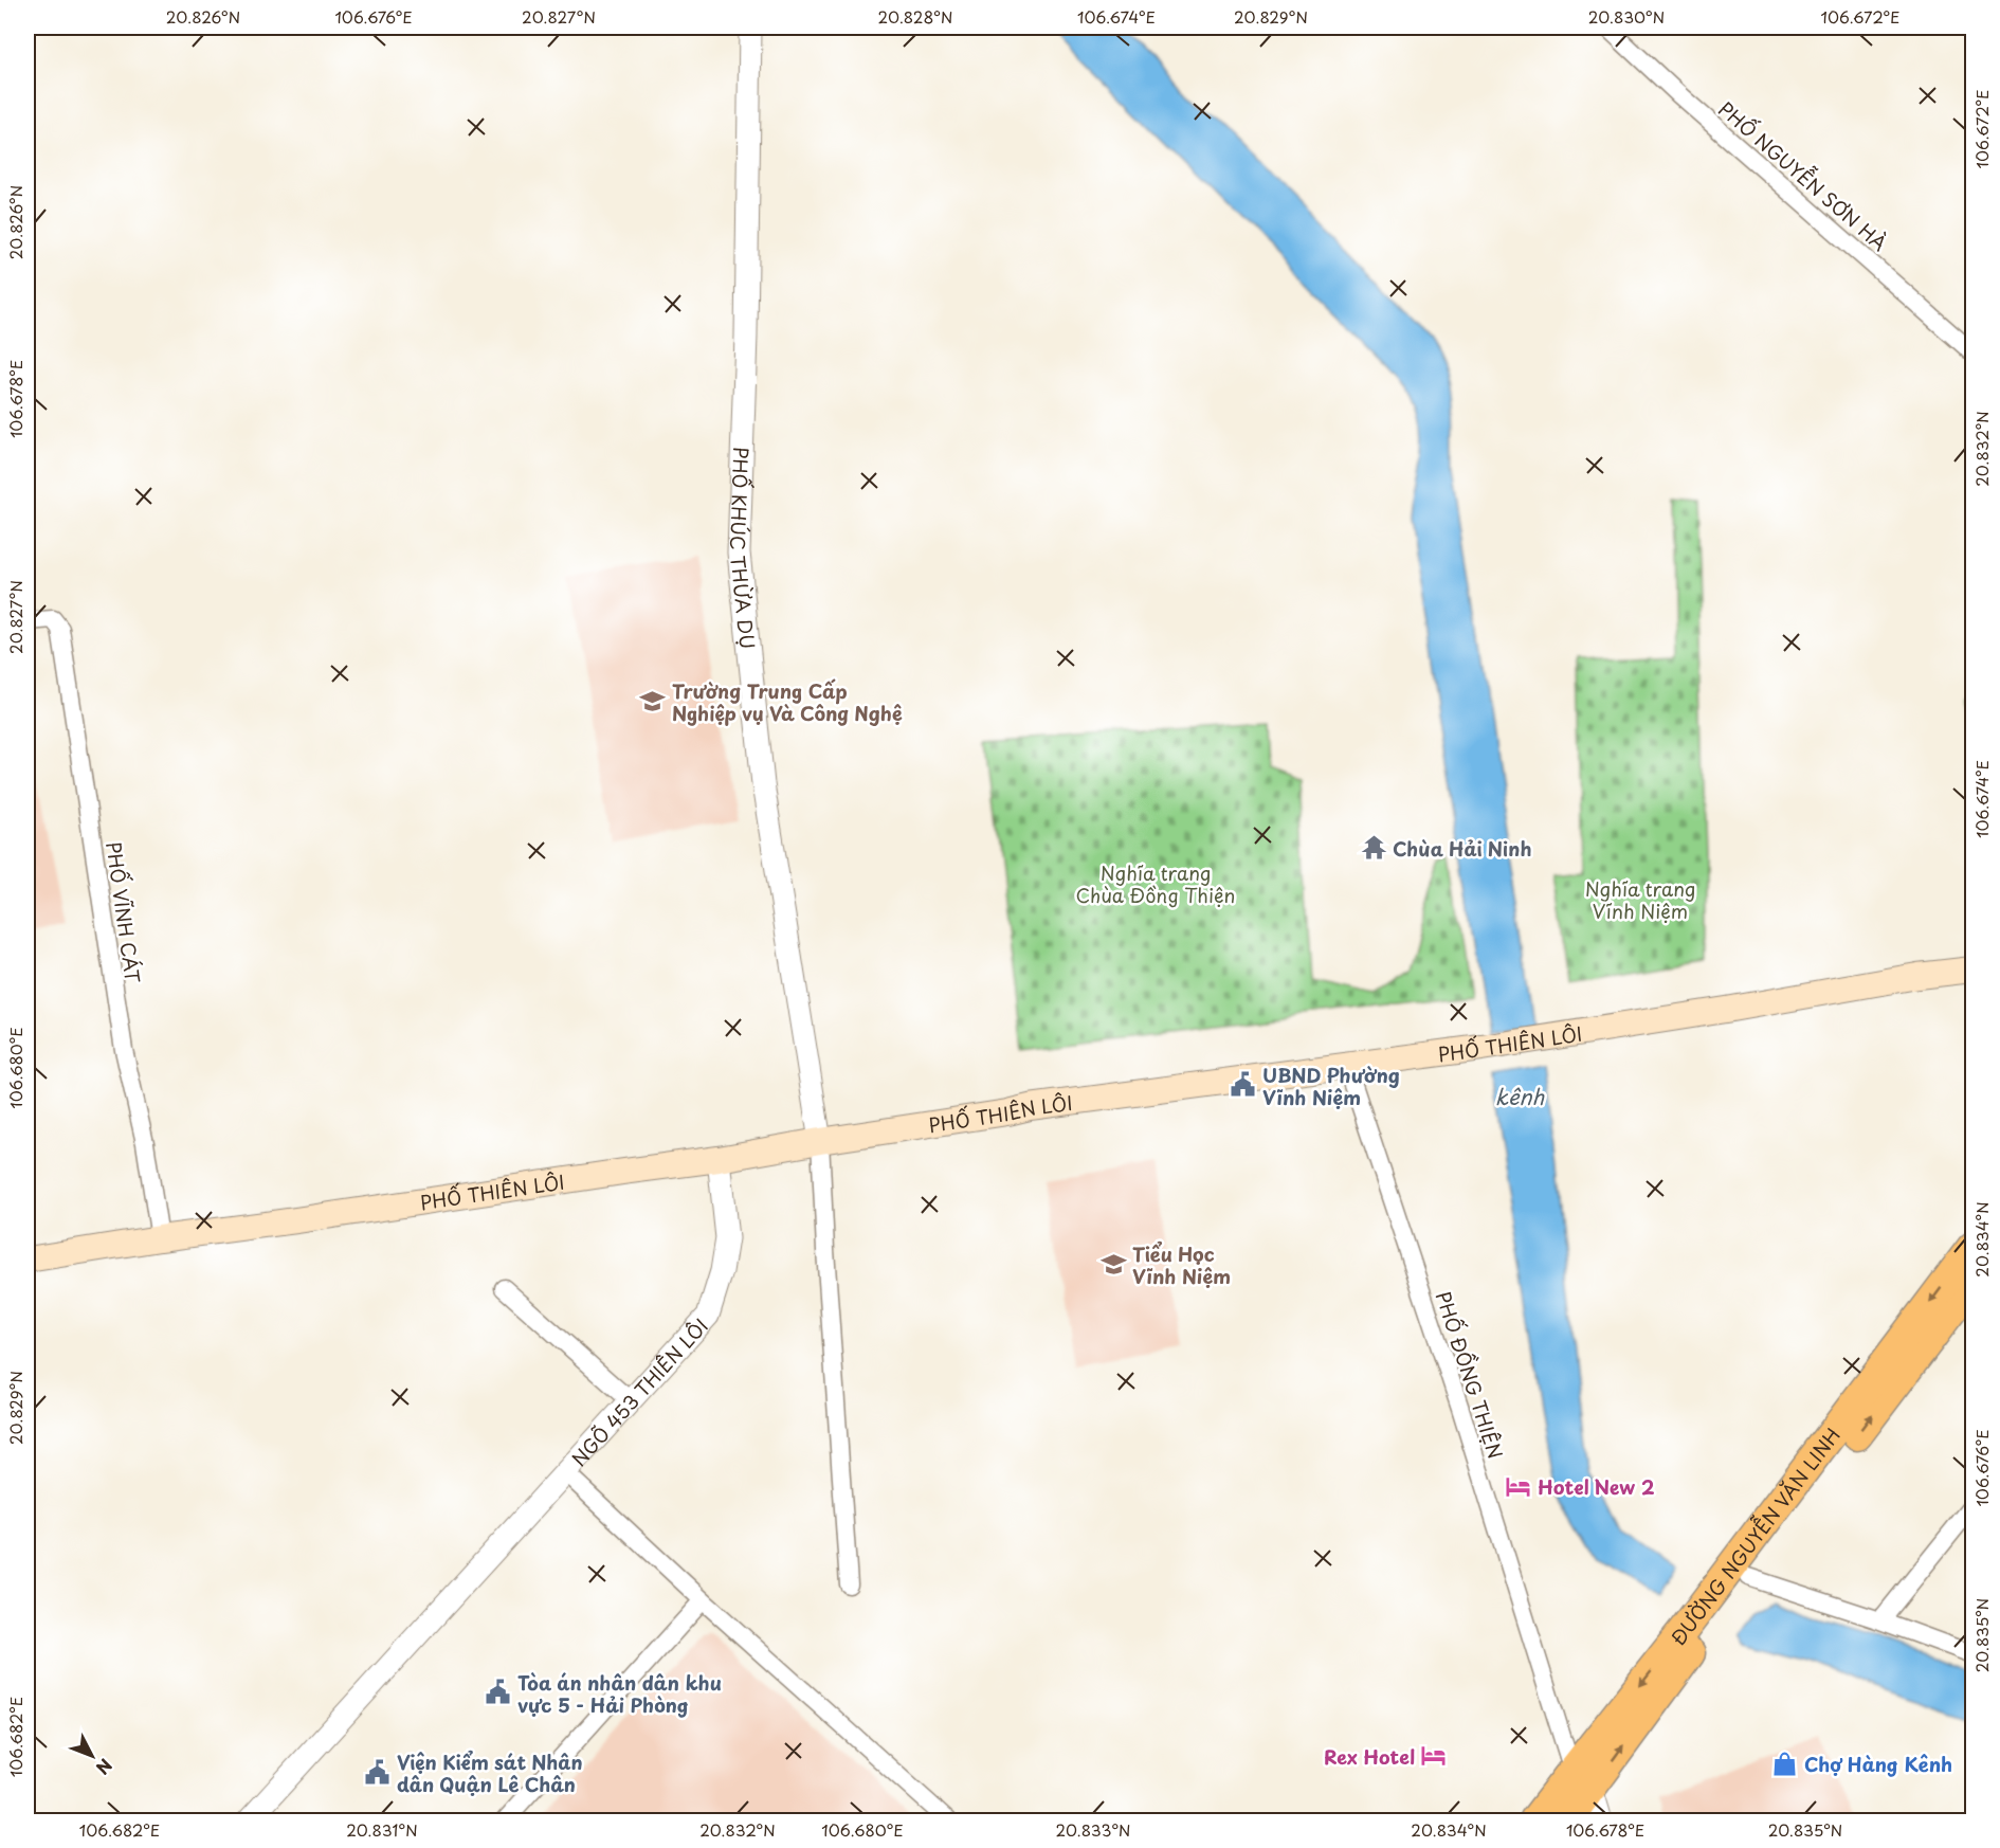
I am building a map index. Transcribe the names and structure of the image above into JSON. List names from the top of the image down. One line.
{"streets":{"highway":["ĐƯỜNG NGUYỄN VĂN LINH"],"main road":["PHỐ THIÊN LÔI"],"street":["PHỐ NGUYỄN SƠN HÀ","PHỐ KHÚC THỪA DỤ","PHỐ VĨNH CÁT","PHỐ ĐỒNG THIỆN","NGÕ 453 THIÊN LÔI"]},"crossings":[["PHỐ KHÚC THỪA DỤ","PHỐ THIÊN LÔI"],["PHỐ VĨNH CÁT","PHỐ THIÊN LÔI"],["PHỐ THIÊN LÔI","PHỐ ĐỒNG THIỆN"],["PHỐ THIÊN LÔI","NGÕ 453 THIÊN LÔI"],["PHỐ ĐỒNG THIỆN","ĐƯỜNG NGUYỄN VĂN LINH"]],"water":["kênh"],"parks":["Nghĩa trang Chùa Đồng Thiện","Nghĩa trang Vĩnh Niệm"],"places":{"school or university":["Trường Trung Cấp Nghiệp vụ Và Công Nghệ","Tiểu Học Vĩnh Niệm"],"temple":["Chùa Hải Ninh"],"public building":["UBND Phường Vĩnh Niệm","Tòa án nhân dân khu vực 5 - Hải Phòng","Viện Kiểm sát Nhân dân Quận Lê Chân"],"hotel":["Hotel New 2","Rex Hotel"],"shop":["Chợ Hàng Kênh"]},"north":"bottom right","coordinates":["20.826°N","106.676°E","20.827°N","20.828°N","106.674°E","20.829°N","20.830°N","106.672°E","106.678°E","20.832°N","106.680°E","20.834°N","20.835°N","106.682°E","20.831°N","20.833°N"]}
